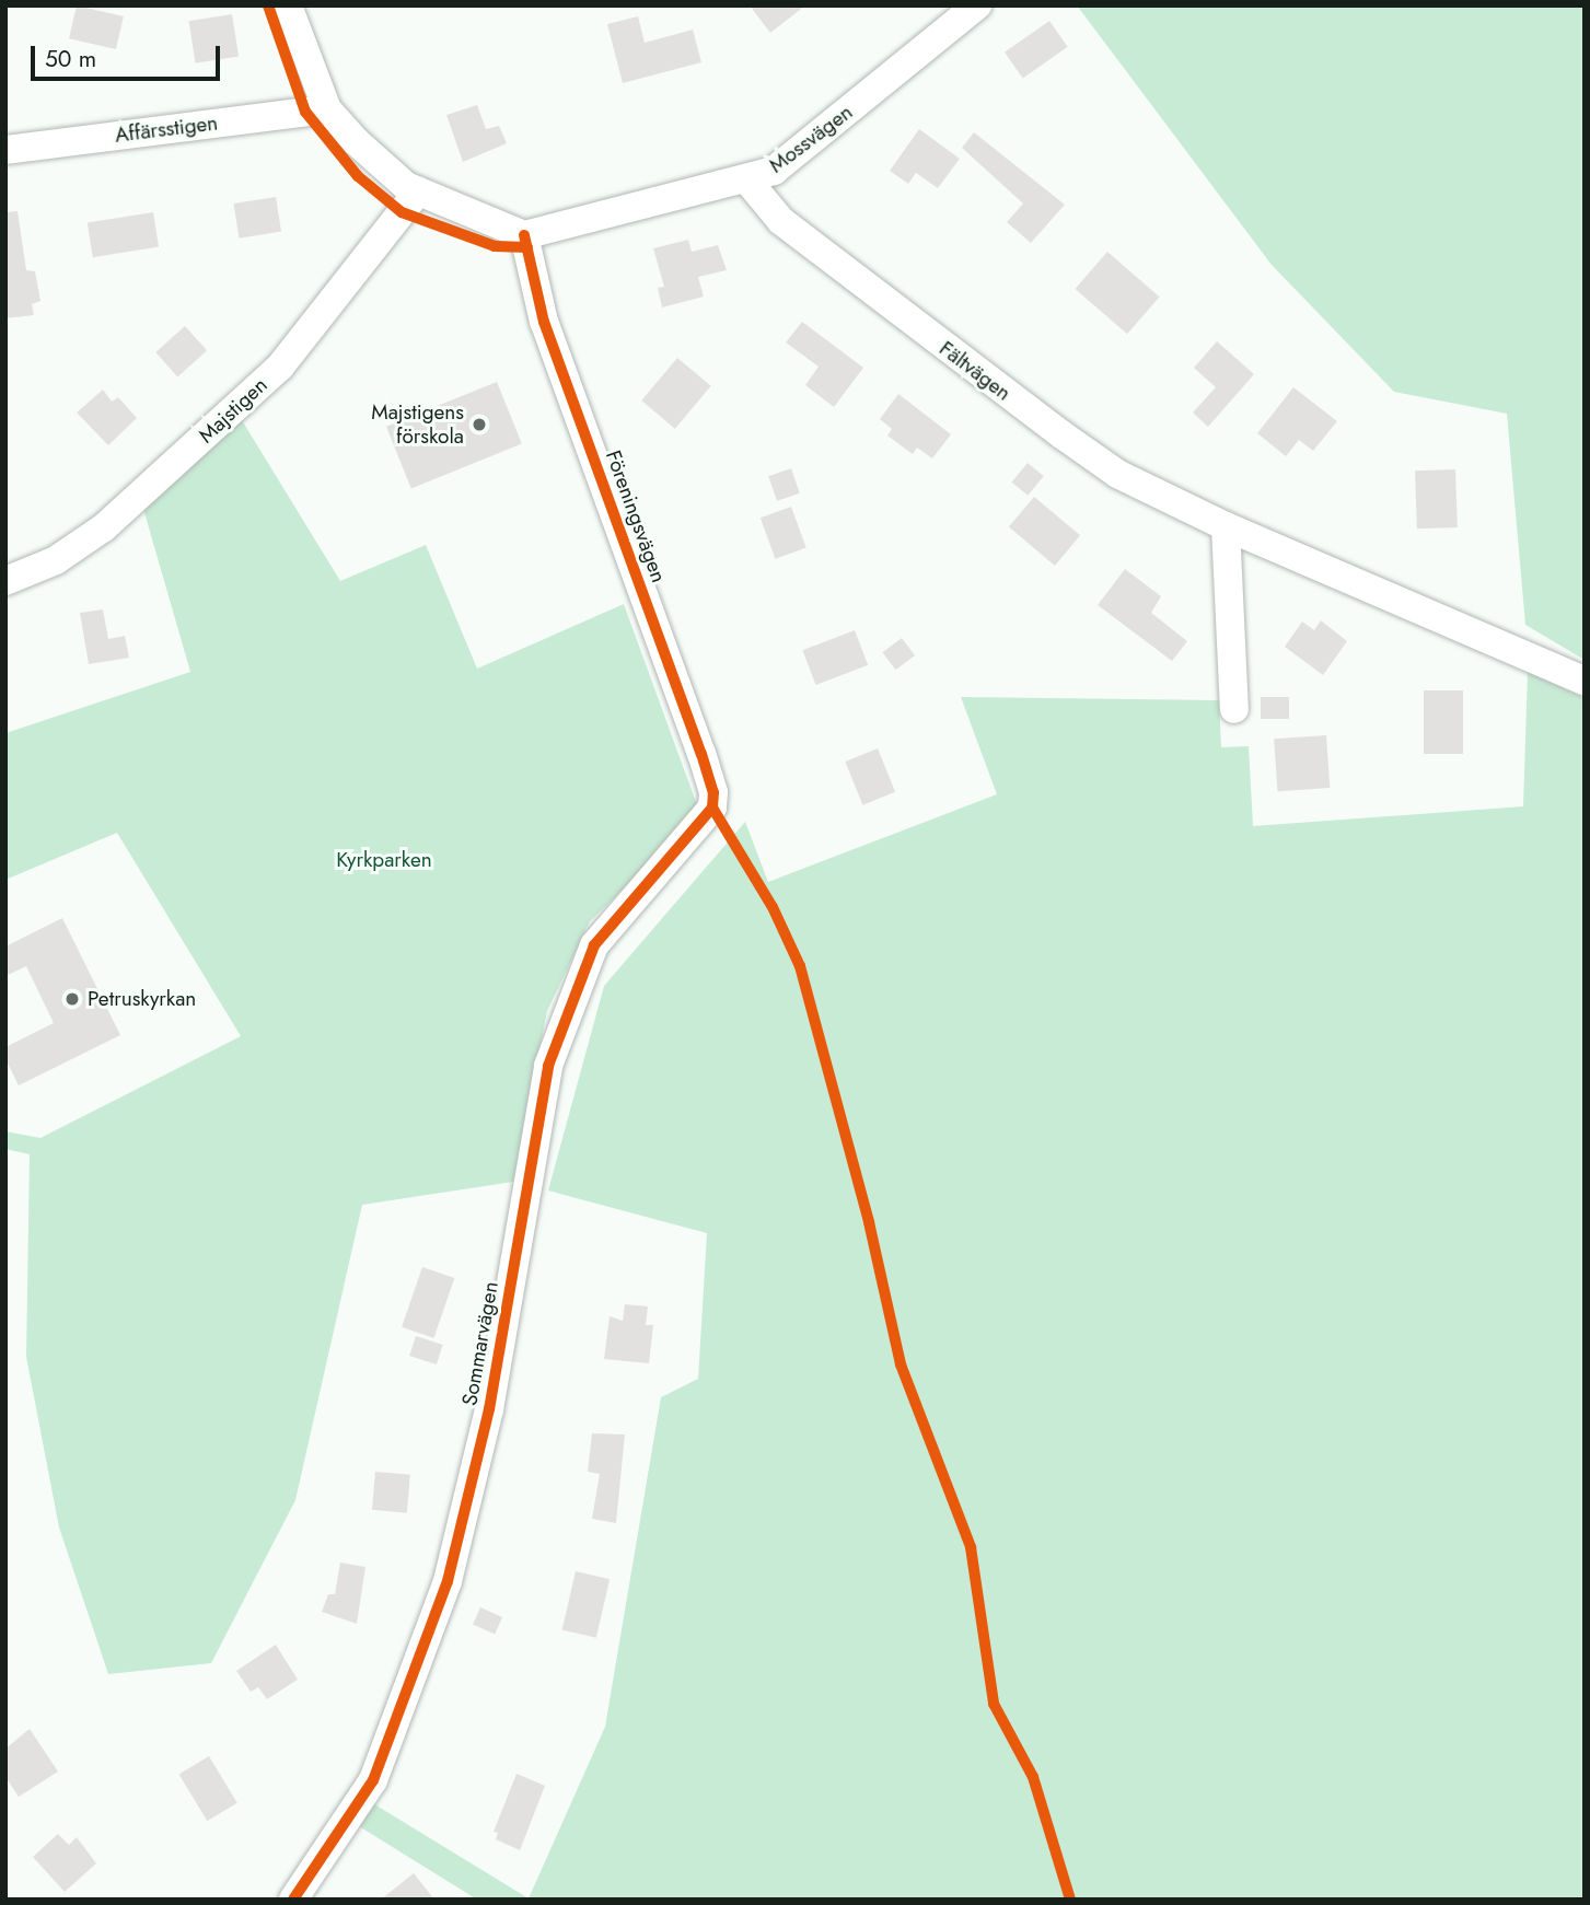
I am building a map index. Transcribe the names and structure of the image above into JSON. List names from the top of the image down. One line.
{"streets":{"street":["Affärsstigen","Mossvägen","Fältvägen","Majstigen","Föreningsvägen","Sommarvägen"]},"crossings":[["Mossvägen","Fältvägen"],["Mossvägen","Föreningsvägen"],["Föreningsvägen","Sommarvägen"]],"parks":["Kyrkparken"],"places":["Majstigens förskola","Petruskyrkan"],"scale_bar":"50 m"}
